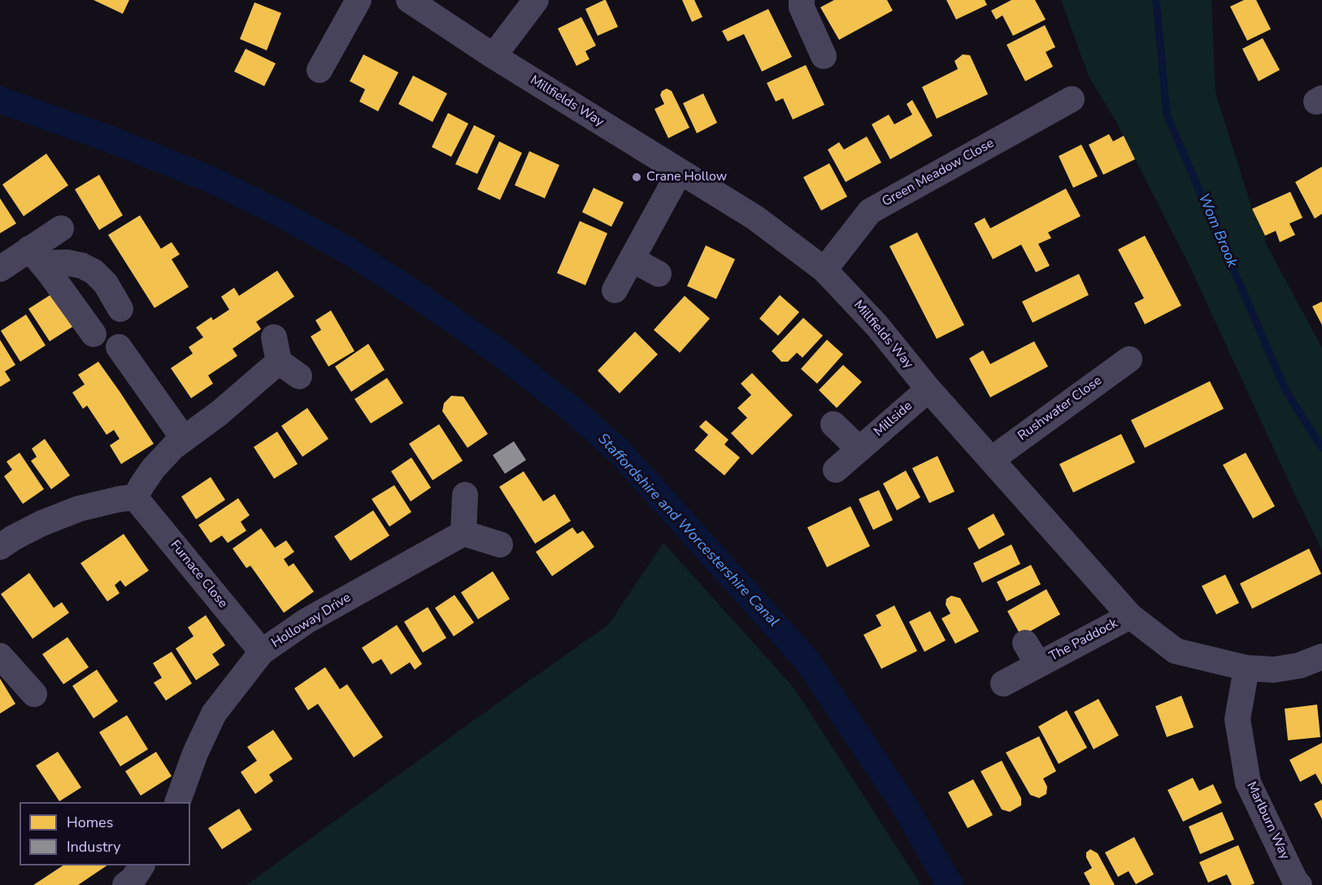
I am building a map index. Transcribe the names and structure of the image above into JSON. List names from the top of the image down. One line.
{"streets":{"street":["Millfields Way","Green Meadow Close","Rushwater Close","Millside","Furnace Close","Holloway Drive","The Paddock","Marlburn Way"]},"crossings":[["Millfields Way","Green Meadow Close"],["Millfields Way","Rushwater Close"],["Millfields Way","Millside"],["Millfields Way","The Paddock"],["Millfields Way","Marlburn Way"],["Furnace Close","Holloway Drive"]],"water":["Wom Brook","Staffordshire and Worcestershire Canal"],"places":["Crane Hollow"],"legend":["Homes","Industry"]}
